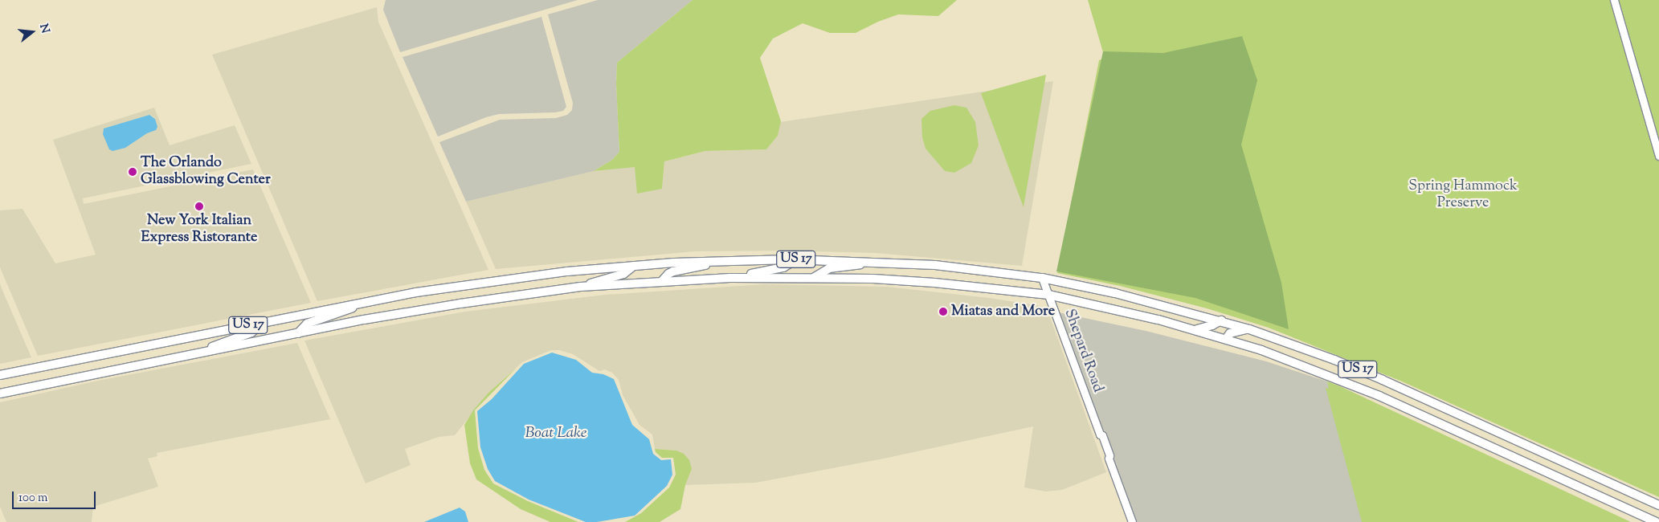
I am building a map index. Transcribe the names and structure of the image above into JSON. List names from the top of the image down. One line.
{"streets":{"main road":["US 17"],"street":["Shepard Road"]},"crossings":[["US 17","Shepard Road"]],"water":["Boat Lake"],"parks":["Spring Hammock Preserve"],"places":["The Orlando Glassblowing Center","New York Italian Express Ristorante","Miatas and More"],"scale_bar":"100 m","north":"right"}
